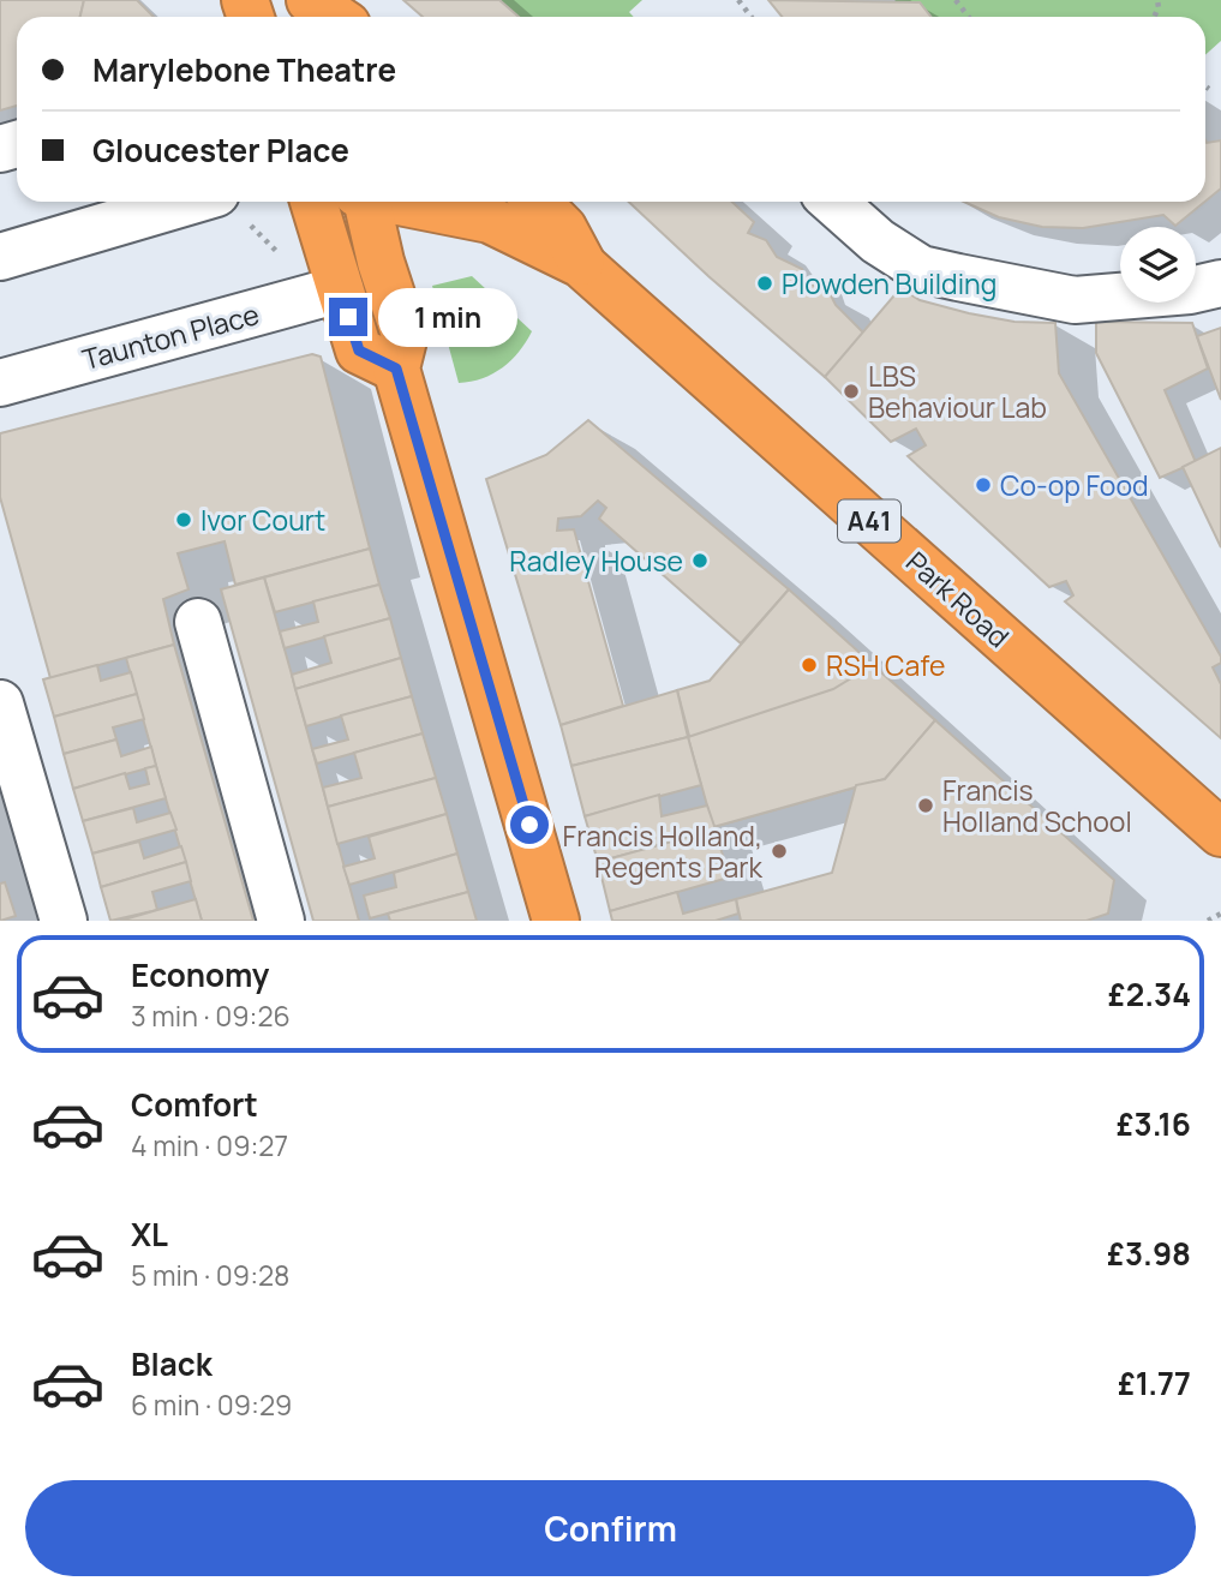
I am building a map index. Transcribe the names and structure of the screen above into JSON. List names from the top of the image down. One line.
{"streets":{"highway":["A41","Park Road"],"street":["Taunton Place"]},"places":["Plowden Building","LBS Behaviour Lab","Co-op Food","Ivor Court","Radley House","RSH Cafe","Francis Holland School","Francis Holland, Regents Park"],"page":{"banner":["Marylebone Theatre","Gloucester Place"],"bubble":"1 min","list":[{"name":"Economy","note":"3 min · 09:26","value":"£2.34"},{"name":"Comfort","note":"4 min · 09:27","value":"£3.16"},{"name":"XL","note":"5 min · 09:28","value":"£3.98"},{"name":"Black","note":"6 min · 09:29","value":"£1.77"}],"buttons":"Confirm"}}
